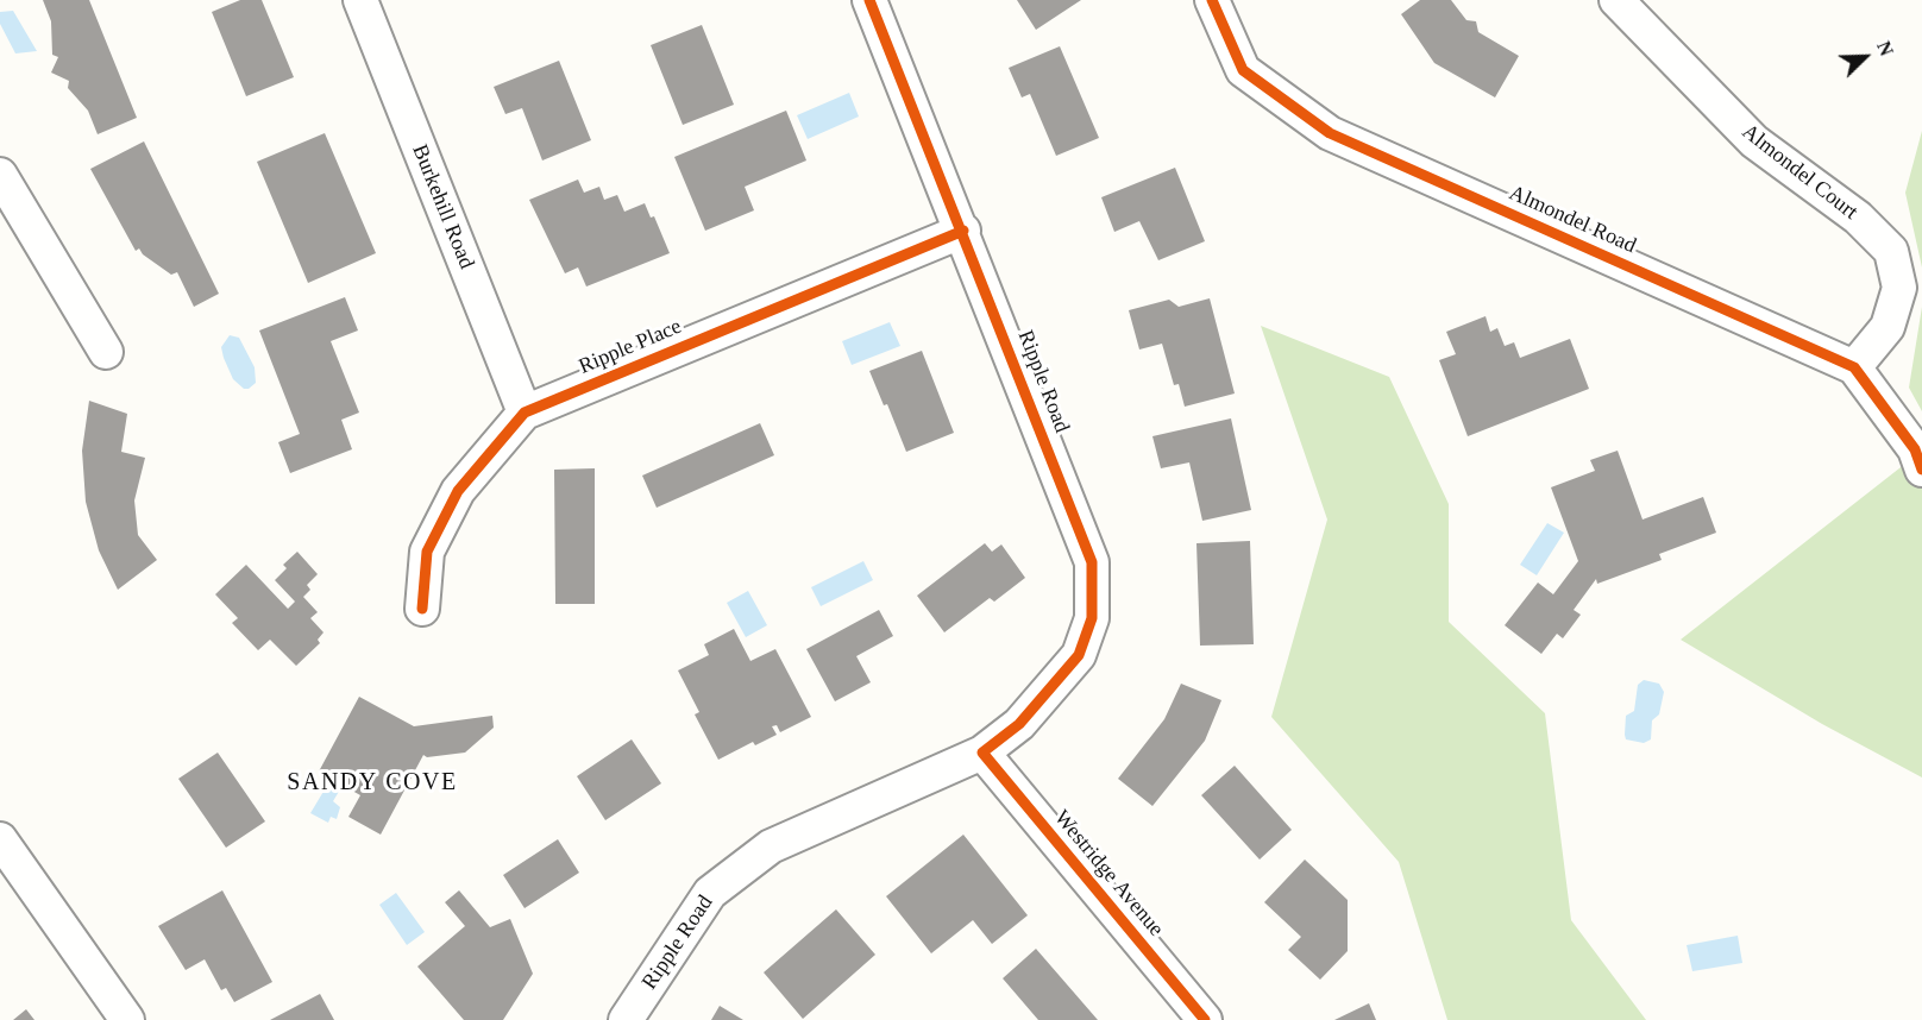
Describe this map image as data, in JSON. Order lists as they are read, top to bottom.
{
  "streets": {
    "street": [
      "Almondel Court",
      "Burkehill Road",
      "Almondel Road",
      "Ripple Place",
      "Ripple Road",
      "Westridge Avenue"
    ]
  },
  "crossings": [
    ["Almondel Court", "Almondel Road"],
    ["Burkehill Road", "Ripple Place"],
    ["Ripple Place", "Ripple Road"],
    ["Ripple Road", "Westridge Avenue"]
  ],
  "districts": ["SANDY COVE"],
  "north": "top right"
}
